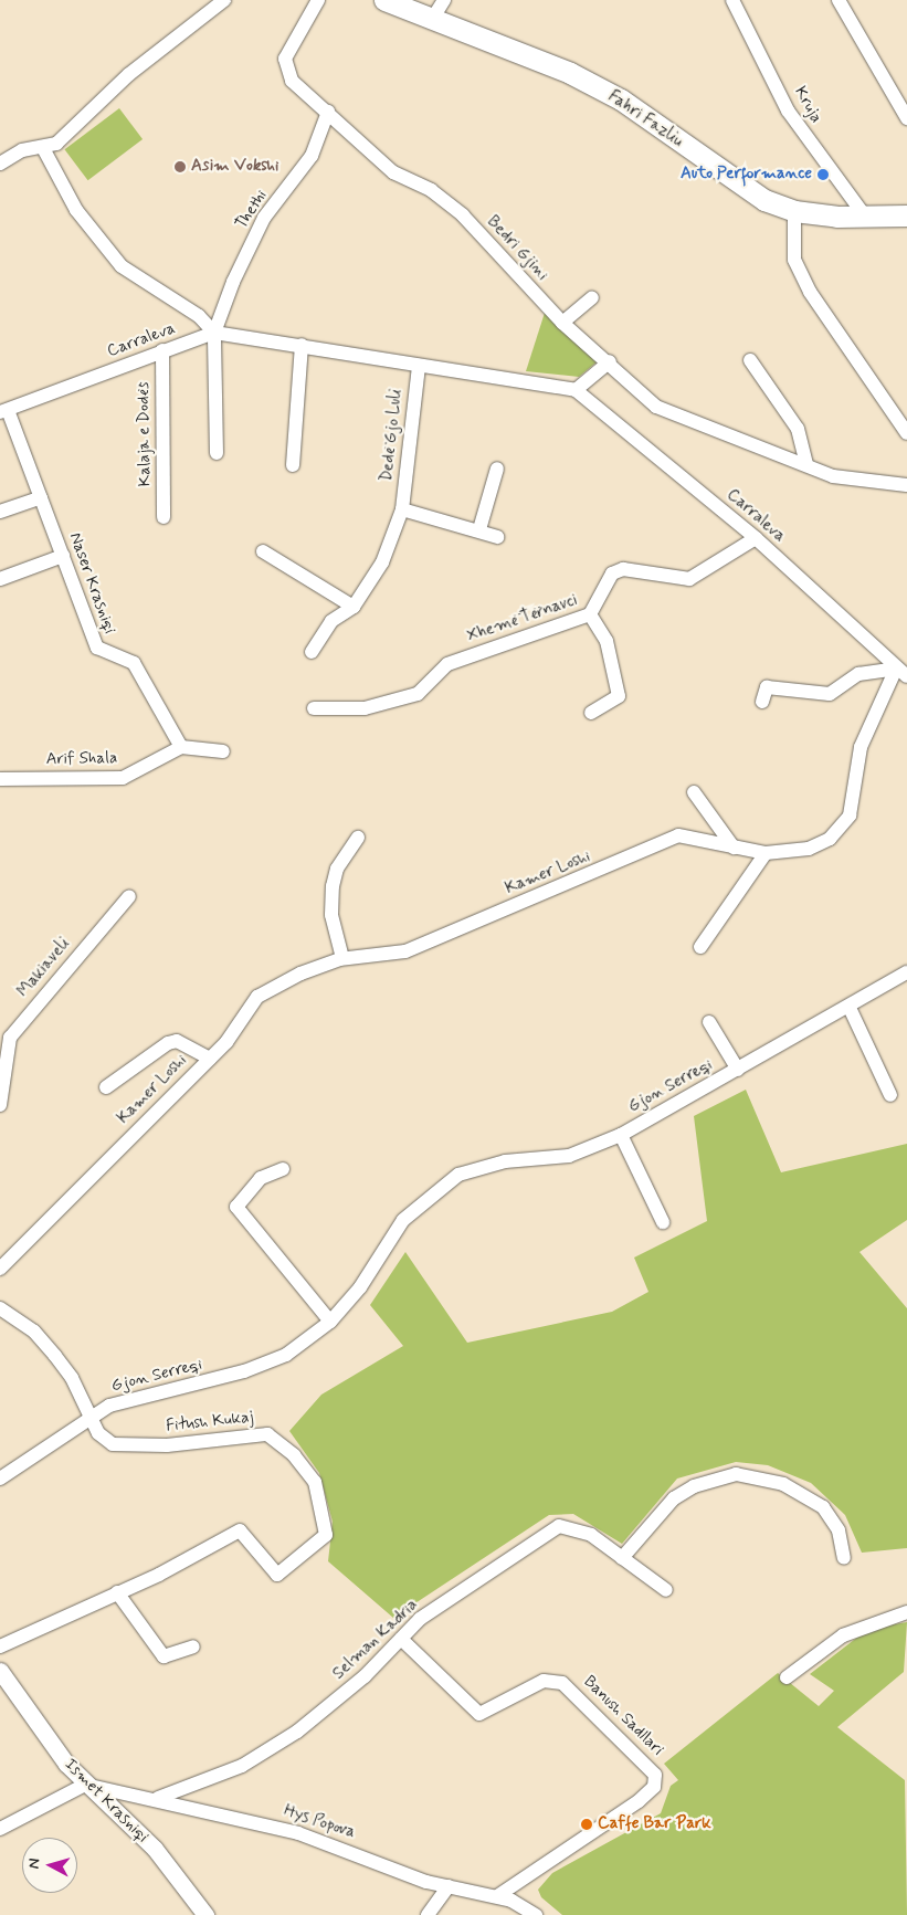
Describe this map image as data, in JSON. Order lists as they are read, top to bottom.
{
  "streets": {
    "main road": ["Fahri Fazliu"],
    "street": [
      "Kruja",
      "Thethi",
      "Bedri Gjini",
      "Carraleva",
      "Kalaja e Dodës",
      "Dedë Gjo Luli",
      "Naser Krasniqi",
      "Xhemë Tërnavci",
      "Arif Shala",
      "Kamer Loshi",
      "Makiaveli",
      "Gjon Serreqi",
      "Fitush Kukaj",
      "Selman Kadria",
      "Banush Sadllari",
      "Ismet Krasniqi",
      "Hys Popova"
    ]
  },
  "crossings": [
    ["Kruja", "Fahri Fazliu"],
    ["Thethi", "Bedri Gjini"],
    ["Thethi", "Carraleva"],
    ["Carraleva", "Kalaja e Dodës"],
    ["Carraleva", "Dedë Gjo Luli"],
    ["Carraleva", "Naser Krasniqi"],
    ["Carraleva", "Xhemë Tërnavci"],
    ["Carraleva", "Kamer Loshi"],
    ["Naser Krasniqi", "Arif Shala"],
    ["Gjon Serreqi", "Fitush Kukaj"],
    ["Selman Kadria", "Banush Sadllari"],
    ["Selman Kadria", "Hys Popova"],
    ["Banush Sadllari", "Hys Popova"],
    ["Ismet Krasniqi", "Hys Popova"]
  ],
  "places": ["Asim Vokshi", "Auto Performance", "Caffe Bar Park"],
  "north": "left"
}
